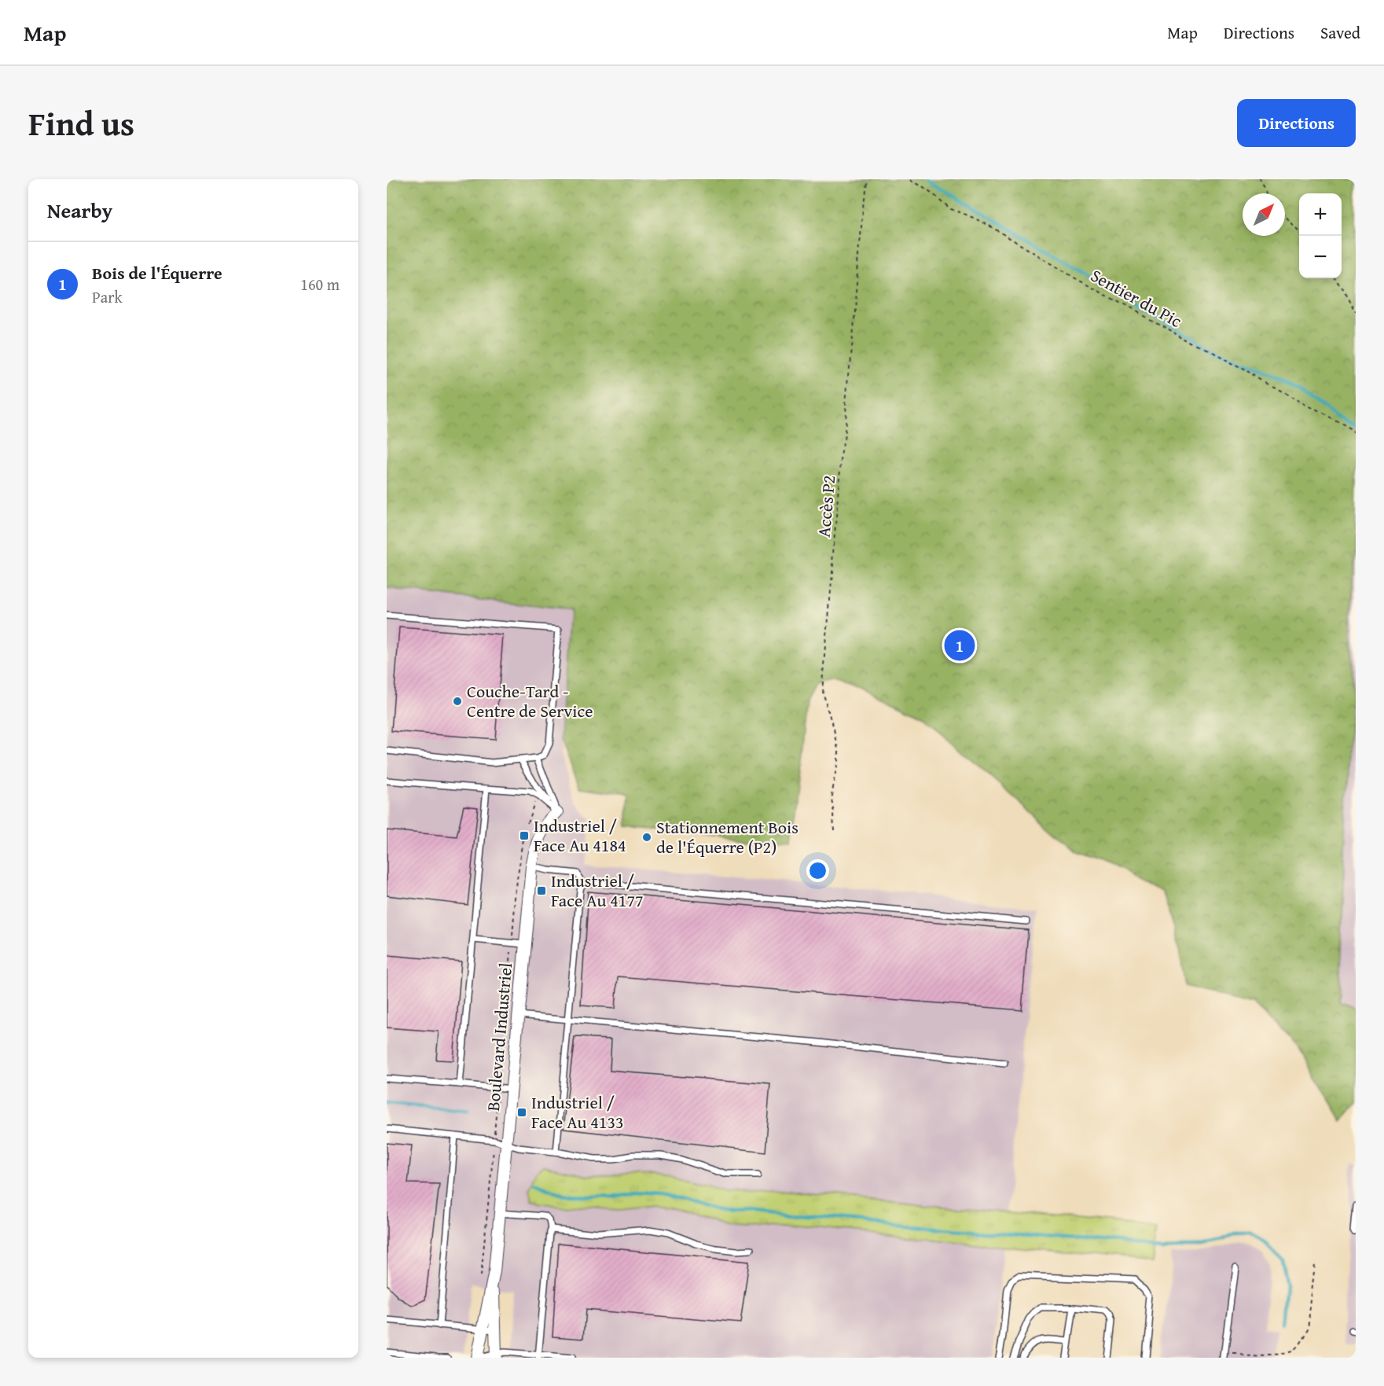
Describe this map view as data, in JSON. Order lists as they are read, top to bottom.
{
  "streets": {
    "street": ["Boulevard Industriel"],
    "path": ["Sentier du Pic", "Accès P2"]
  },
  "places": {
    "other": ["Couche-Tard - Centre de Service", "Stationnement Bois de l'Équerre (P2)"],
    "transit": ["Industriel / Face Au 4184", "Industriel / Face Au 4177", "Industriel / Face Au 4133"]
  },
  "north": "top right",
  "page": {
    "header": "Map",
    "nav": ["Map", "Directions", "Saved"],
    "title": "Find us",
    "buttons": "Directions",
    "heading": "Nearby",
    "map_buttons": ["+", "−"],
    "list": [
      {
        "mark": "1",
        "name": "Bois de l'Équerre",
        "note": "Park",
        "value": "160 m"
      }
    ],
    "pins": "1"
  }
}
